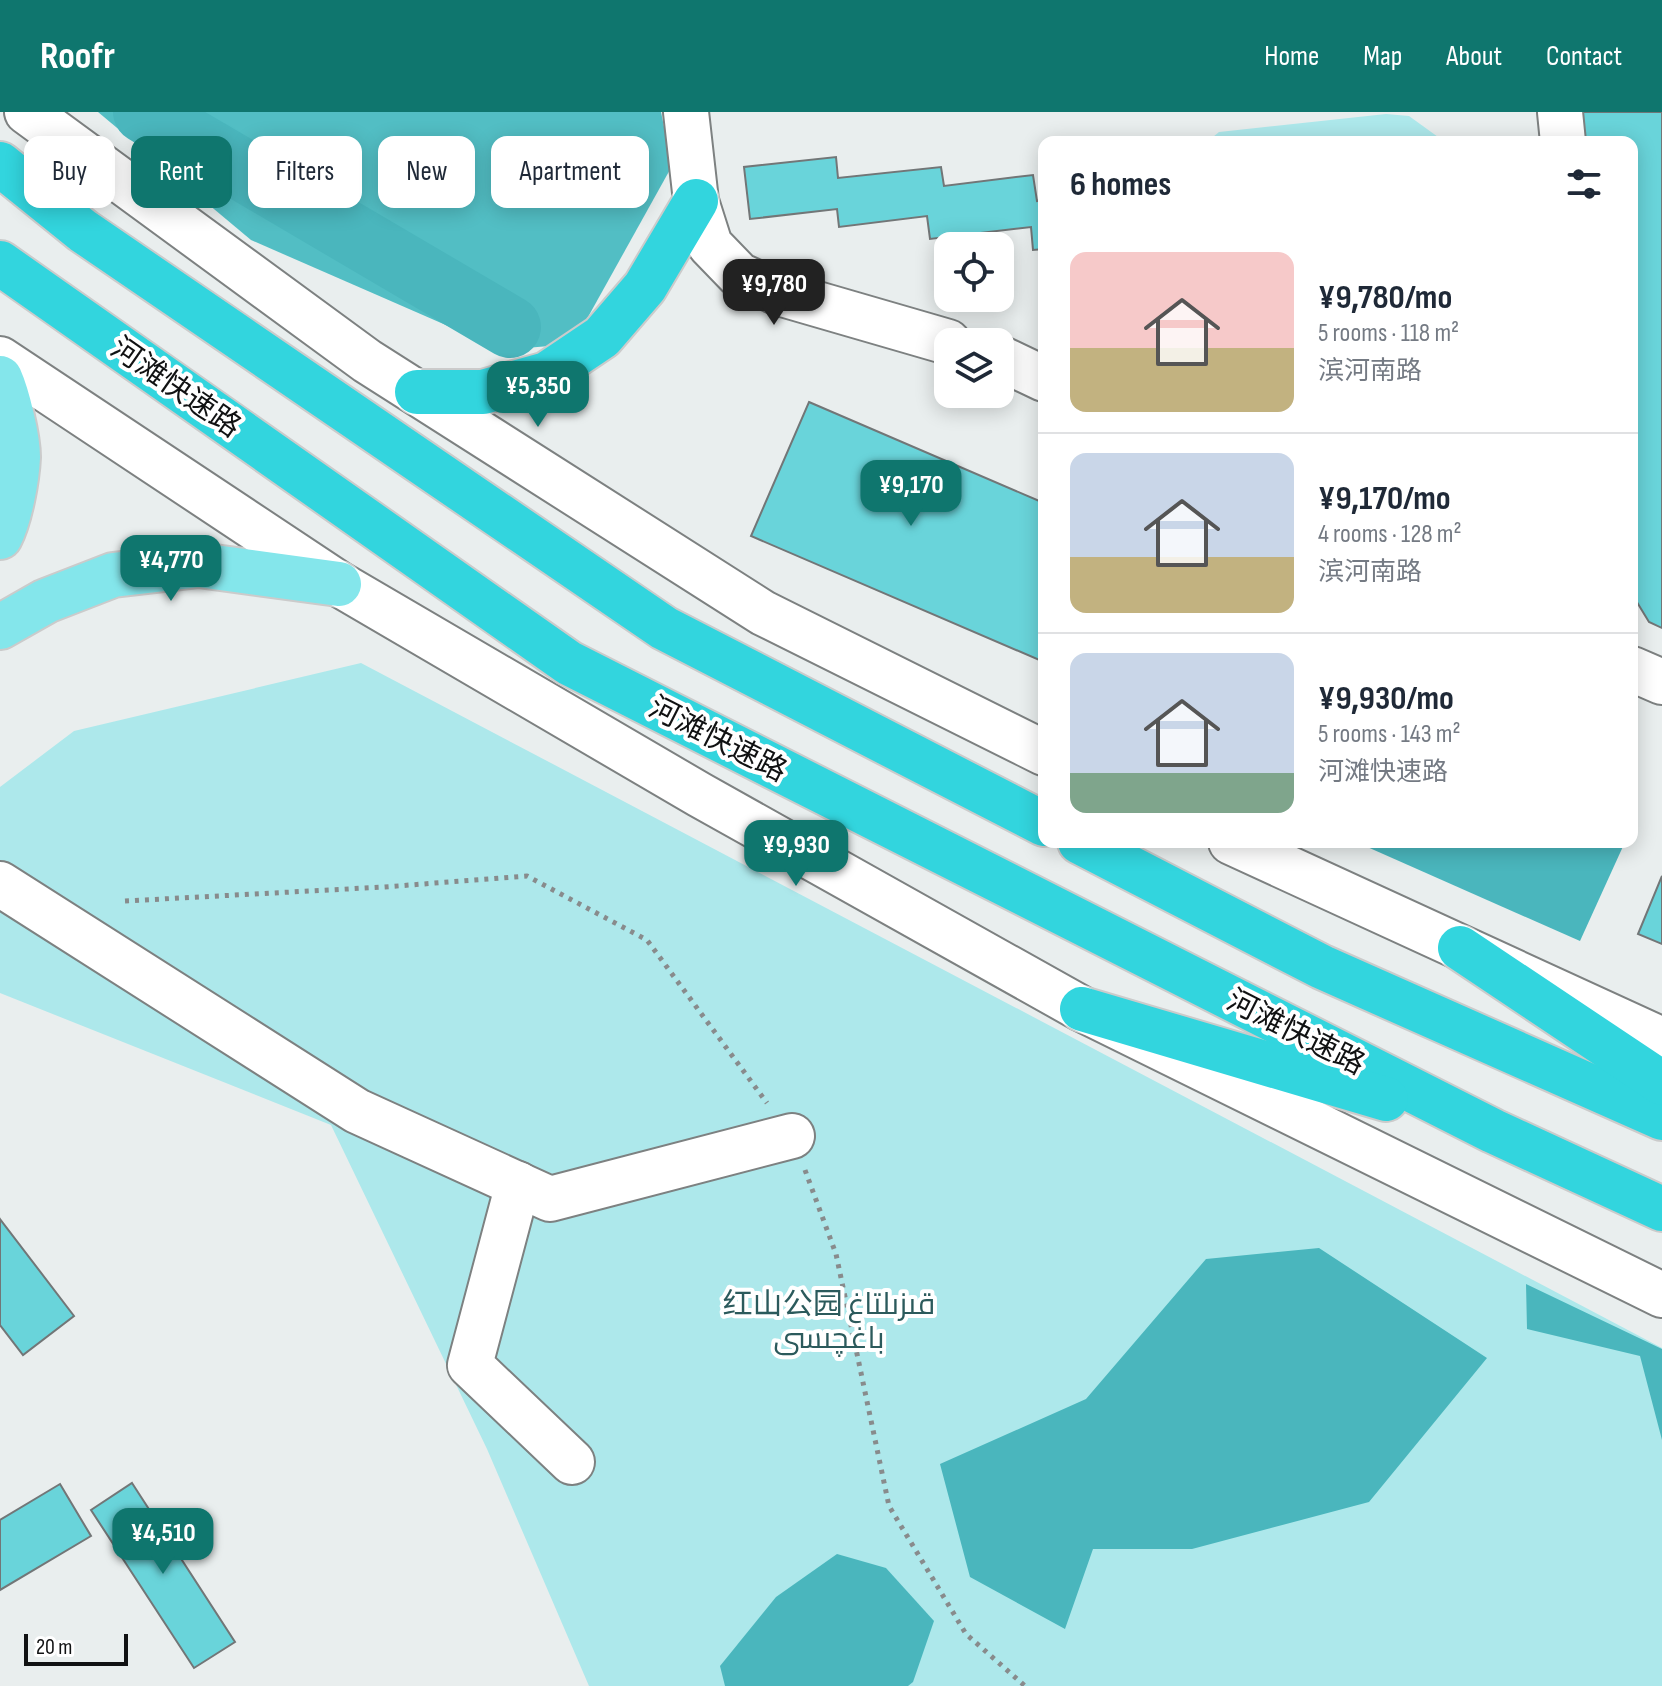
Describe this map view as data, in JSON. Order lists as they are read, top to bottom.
{
  "streets": {
    "highway": ["河滩快速路"]
  },
  "parks": ["红山公园 قىزىلتاغ باغچىسى"],
  "scale_bar": "20 m",
  "page": {
    "header": "Roofr",
    "nav": [
      "Home",
      "Map",
      "About",
      "Contact"
    ],
    "chip": [
      "Buy",
      "Rent",
      "Filters",
      "New",
      "Apartment"
    ],
    "heading": "6 homes",
    "list": [
      {
        "name": "¥9,780/mo",
        "note": "5 rooms · 118 m² · 滨河南路"
      },
      {
        "name": "¥9,170/mo",
        "note": "4 rooms · 128 m² · 滨河南路"
      },
      {
        "name": "¥9,930/mo",
        "note": "5 rooms · 143 m² · 河滩快速路"
      }
    ],
    "price": [
      "¥9,780",
      "¥5,350",
      "¥9,170",
      "¥4,770",
      "¥9,930",
      "¥4,510"
    ],
    "scale": "20 m"
  }
}
